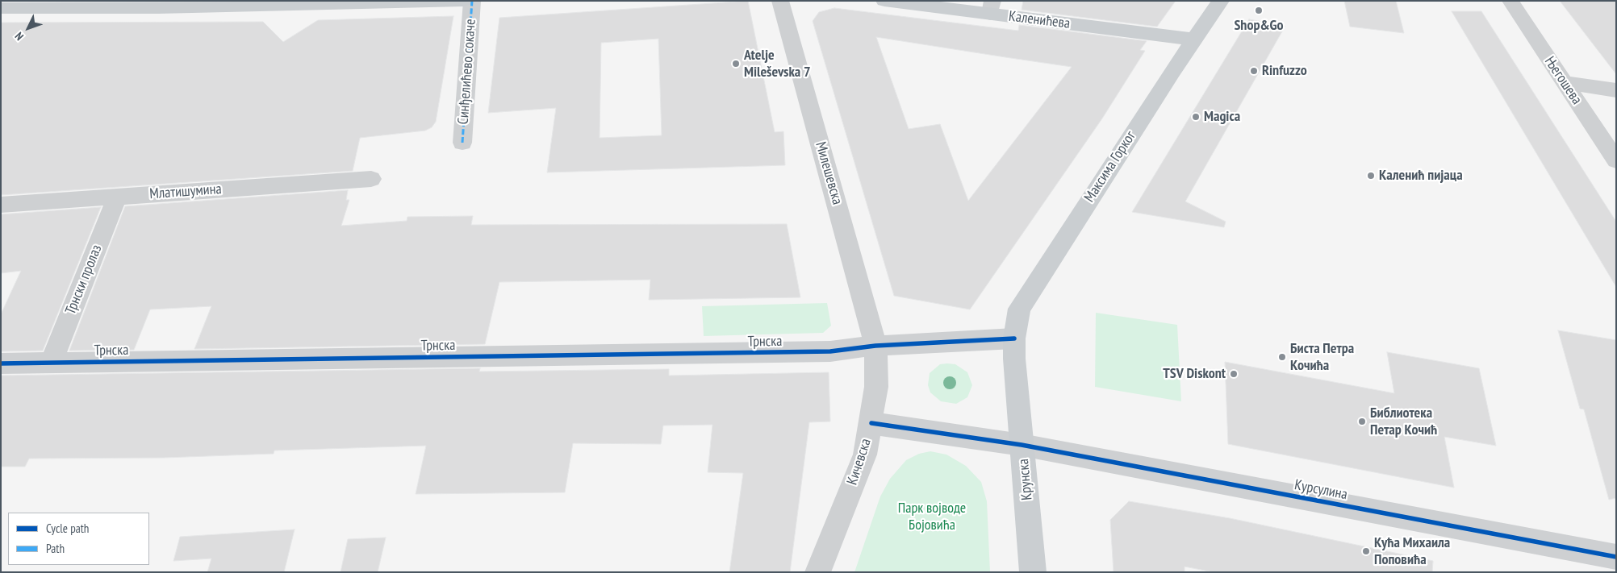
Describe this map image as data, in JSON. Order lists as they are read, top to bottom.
{
  "streets": {
    "main road": ["Каленићева", "Максима Горког", "Крунска"],
    "street": [
      "Синђелићево сокаче",
      "Његошева",
      "Милешевска",
      "Млатишумина",
      "Трнски пролаз",
      "Трнска",
      "Кичевска",
      "Курсулина"
    ]
  },
  "crossings": [
    ["Каленићева", "Максима Горког"],
    ["Максима Горког", "Трнска"],
    ["Максима Горког", "Крунска"],
    ["Милешевска", "Трнска"],
    ["Милешевска", "Кичевска"],
    ["Млатишумина", "Трнски пролаз"],
    ["Трнски пролаз", "Трнска"],
    ["Трнска", "Кичевска"],
    ["Трнска", "Крунска"],
    ["Кичевска", "Курсулина"],
    ["Крунска", "Курсулина"]
  ],
  "parks": ["Парк војводе Бојовића"],
  "places": [
    "Shop&Go",
    "Atelje Mileševska 7",
    "Rinfuzzo",
    "Magica",
    "Каленић пијаца",
    "Биста Петра Кочића",
    "TSV Diskont",
    "Библиотека Петар Кочић",
    "Кућа Михаила Поповића"
  ],
  "legend": ["Cycle path", "Path"],
  "north": "bottom left"
}
